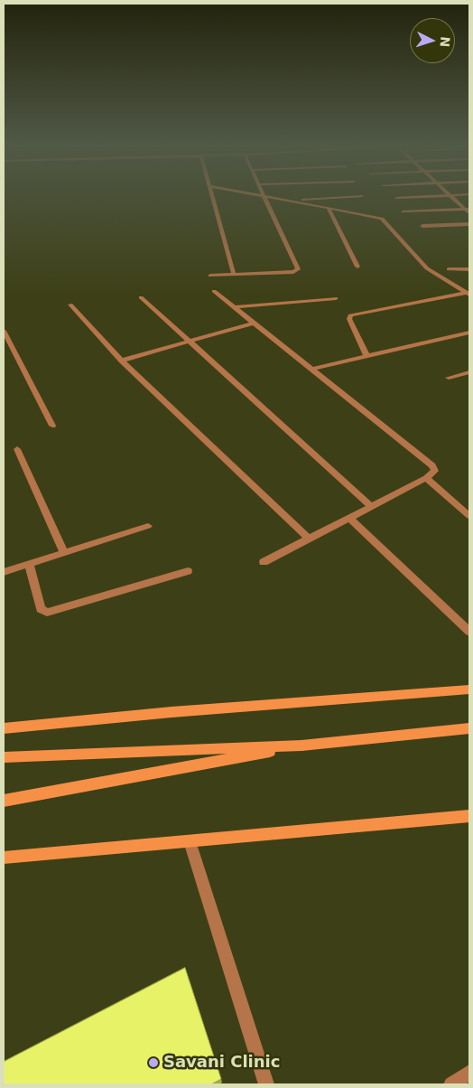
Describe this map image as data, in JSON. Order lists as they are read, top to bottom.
{
  "places": ["Savani Clinic"],
  "north": "right"
}
